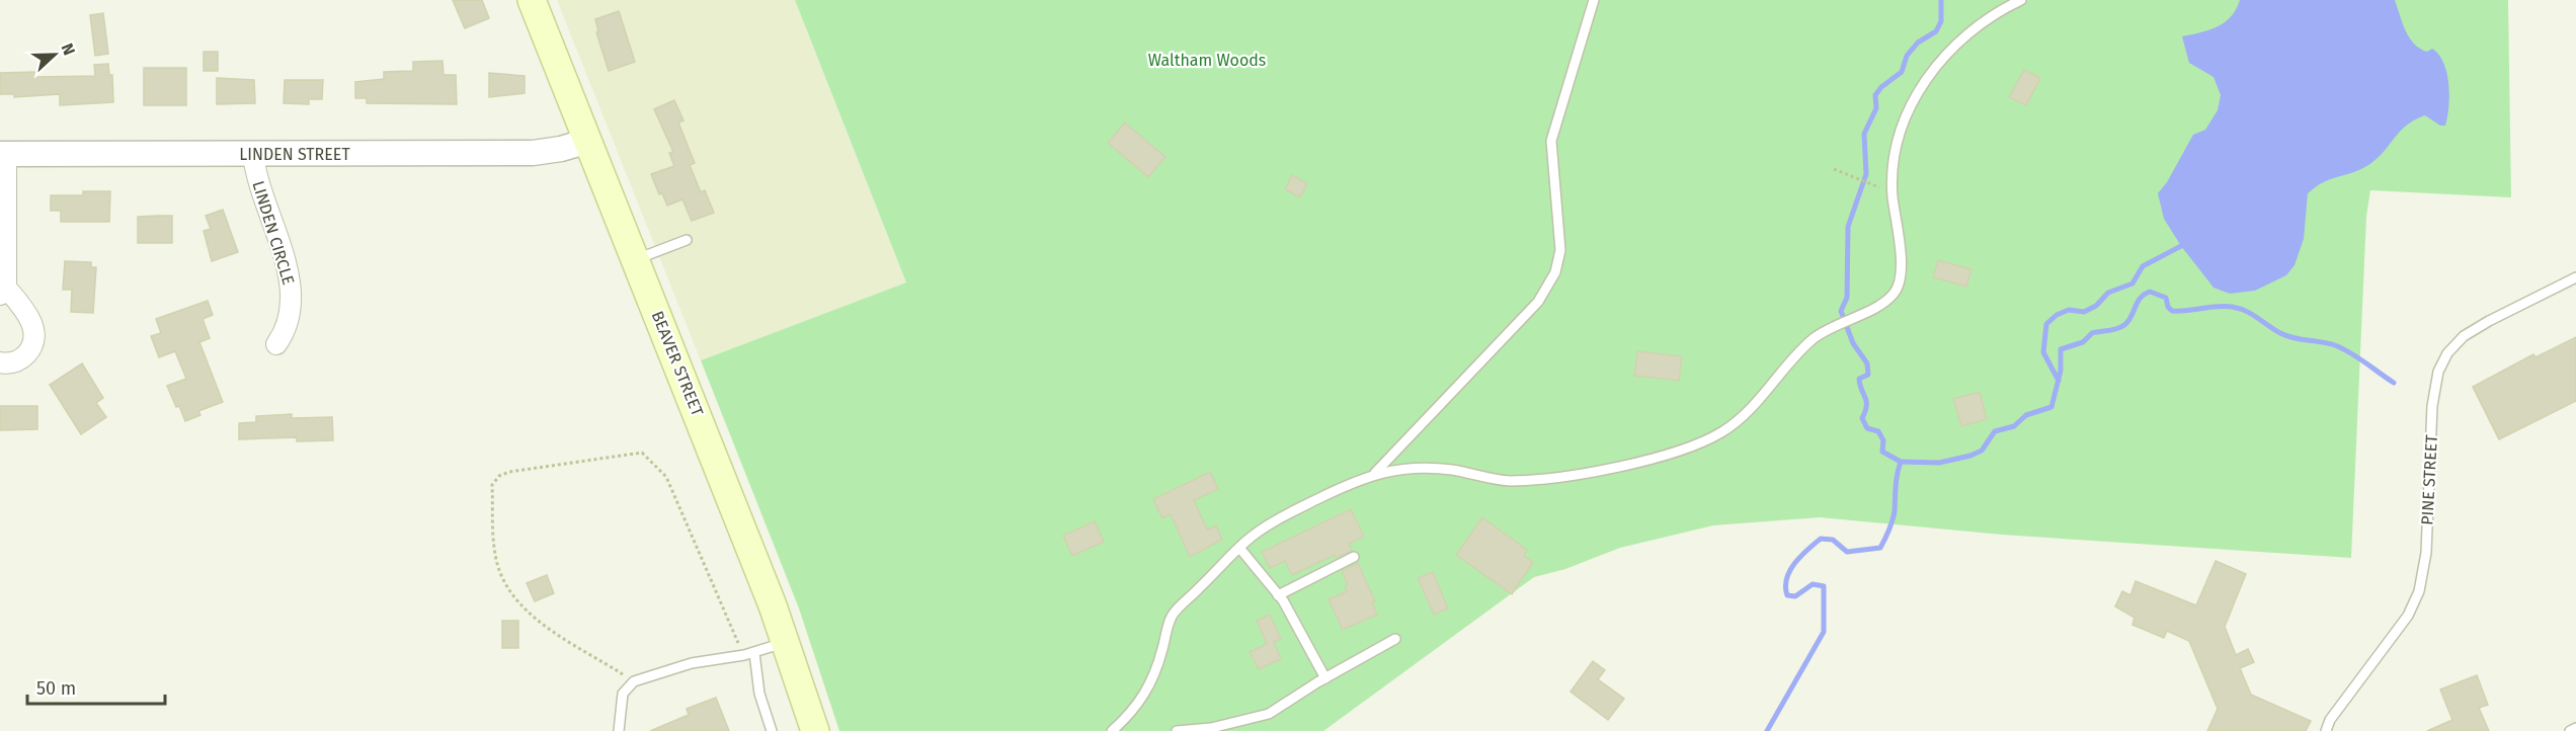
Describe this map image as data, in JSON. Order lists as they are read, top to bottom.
{
  "streets": {
    "main road": ["BEAVER STREET"],
    "street": ["LINDEN STREET", "LINDEN CIRCLE"],
    "lane": ["PINE STREET"]
  },
  "crossings": [
    ["LINDEN STREET", "LINDEN CIRCLE"],
    ["LINDEN STREET", "BEAVER STREET"]
  ],
  "parks": ["Waltham Woods"],
  "scale_bar": "50 m",
  "north": "right"
}
